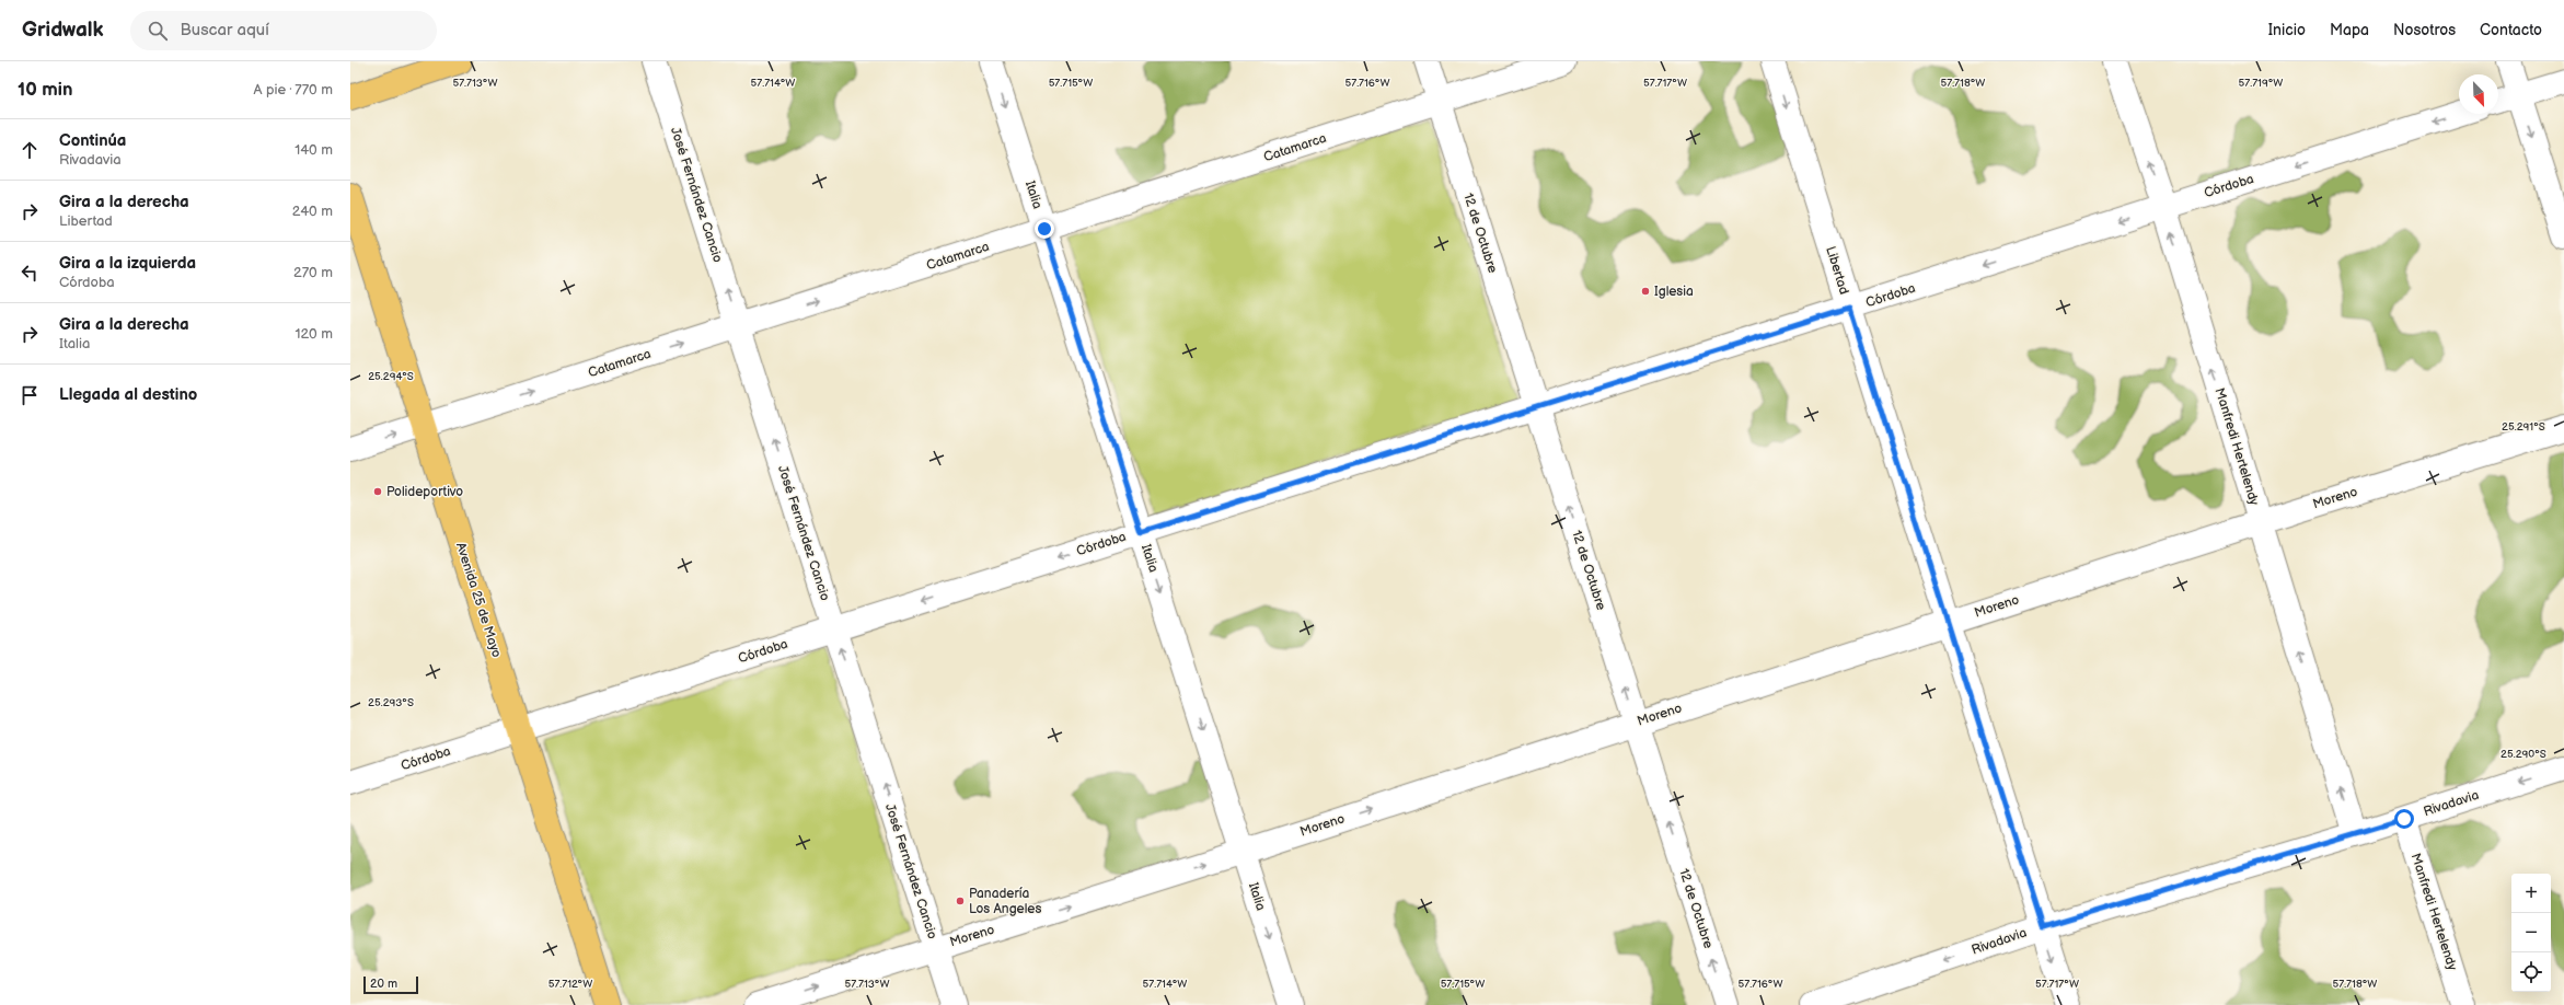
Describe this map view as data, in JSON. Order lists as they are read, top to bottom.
{
  "streets": {
    "main road": ["Avenida 25 de Mayo"],
    "street": [
      "Catamarca",
      "Córdoba",
      "José Fernández Cancio",
      "Italia",
      "12 de Octubre",
      "Libertad",
      "Manfredi Hertelendy",
      "Moreno",
      "Rivadavia"
    ]
  },
  "crossings": [
    ["Catamarca", "José Fernández Cancio"],
    ["Catamarca", "Italia"],
    ["Catamarca", "12 de Octubre"],
    ["Catamarca", "Avenida 25 de Mayo"],
    ["Córdoba", "José Fernández Cancio"],
    ["Córdoba", "Italia"],
    ["Córdoba", "12 de Octubre"],
    ["Córdoba", "Libertad"],
    ["Córdoba", "Manfredi Hertelendy"],
    ["Córdoba", "Avenida 25 de Mayo"],
    ["José Fernández Cancio", "Moreno"],
    ["Italia", "Moreno"],
    ["12 de Octubre", "Moreno"],
    ["Libertad", "Moreno"],
    ["Libertad", "Rivadavia"],
    ["Manfredi Hertelendy", "Moreno"],
    ["Manfredi Hertelendy", "Rivadavia"]
  ],
  "one_way": [
    "Catamarca",
    "Córdoba",
    "José Fernández Cancio",
    "Italia",
    "12 de Octubre",
    "Manfredi Hertelendy",
    "Moreno",
    "Rivadavia"
  ],
  "places": ["Iglesia", "Polideportivo", "Panadería Los Angeles"],
  "scale_bar": "20 m",
  "north": "bottom right",
  "page": {
    "header": "Gridwalk",
    "search": "Buscar aquí",
    "nav": [
      "Inicio",
      "Mapa",
      "Nosotros",
      "Contacto"
    ],
    "heading": ["10 min", "A pie · 770 m"],
    "list": [
      ["Continúa", "Rivadavia", "140 m"],
      ["Gira a la derecha", "Libertad", "240 m"],
      ["Gira a la izquierda", "Córdoba", "270 m"],
      ["Gira a la derecha", "Italia", "120 m"],
      "Llegada al destino"
    ],
    "map_buttons": ["+", "−"],
    "scale": "20 m"
  },
  "coordinates": [
    "57.713°W",
    "57.714°W",
    "57.715°W",
    "57.716°W",
    "57.717°W",
    "57.718°W",
    "57.719°W",
    "25.294°S",
    "25.291°S",
    "25.293°S",
    "25.290°S",
    "57.712°W"
  ]
}
